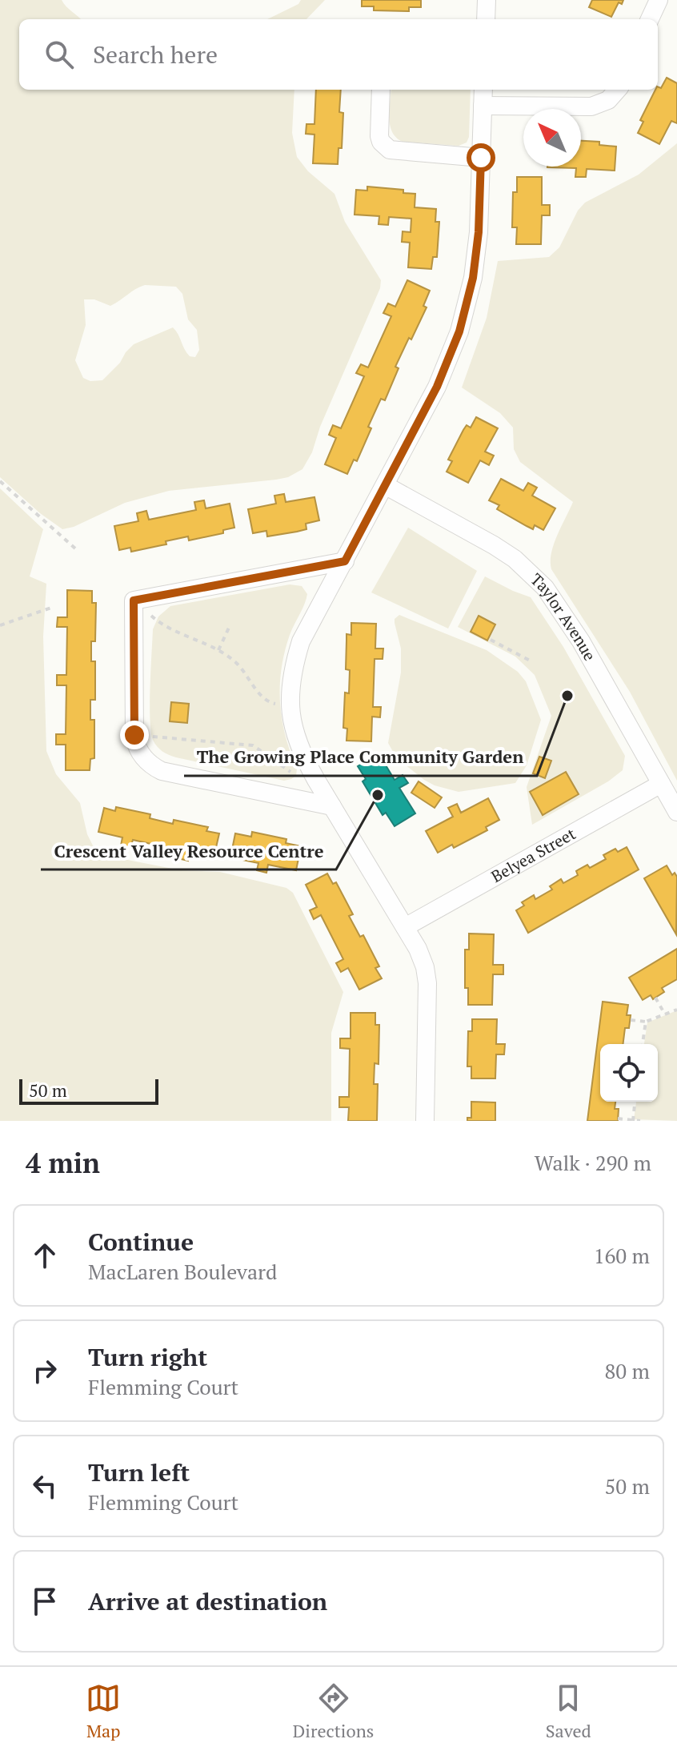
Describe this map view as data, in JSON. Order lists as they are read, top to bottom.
{
  "streets": {
    "street": ["Taylor Avenue", "Belyea Street"]
  },
  "crossings": [
    ["Taylor Avenue", "Belyea Street"]
  ],
  "places": ["The Growing Place Community Garden", "Crescent Valley Resource Centre"],
  "scale_bar": "50 m",
  "north": "top left",
  "page": {
    "search": "Search here",
    "scale": "50 m",
    "heading": ["4 min", "Walk · 290 m"],
    "list": [
      ["Continue", "MacLaren Boulevard", "160 m"],
      ["Turn right", "Flemming Court", "80 m"],
      ["Turn left", "Flemming Court", "50 m"],
      "Arrive at destination"
    ],
    "nav": ["Map", "Directions", "Saved"]
  }
}
